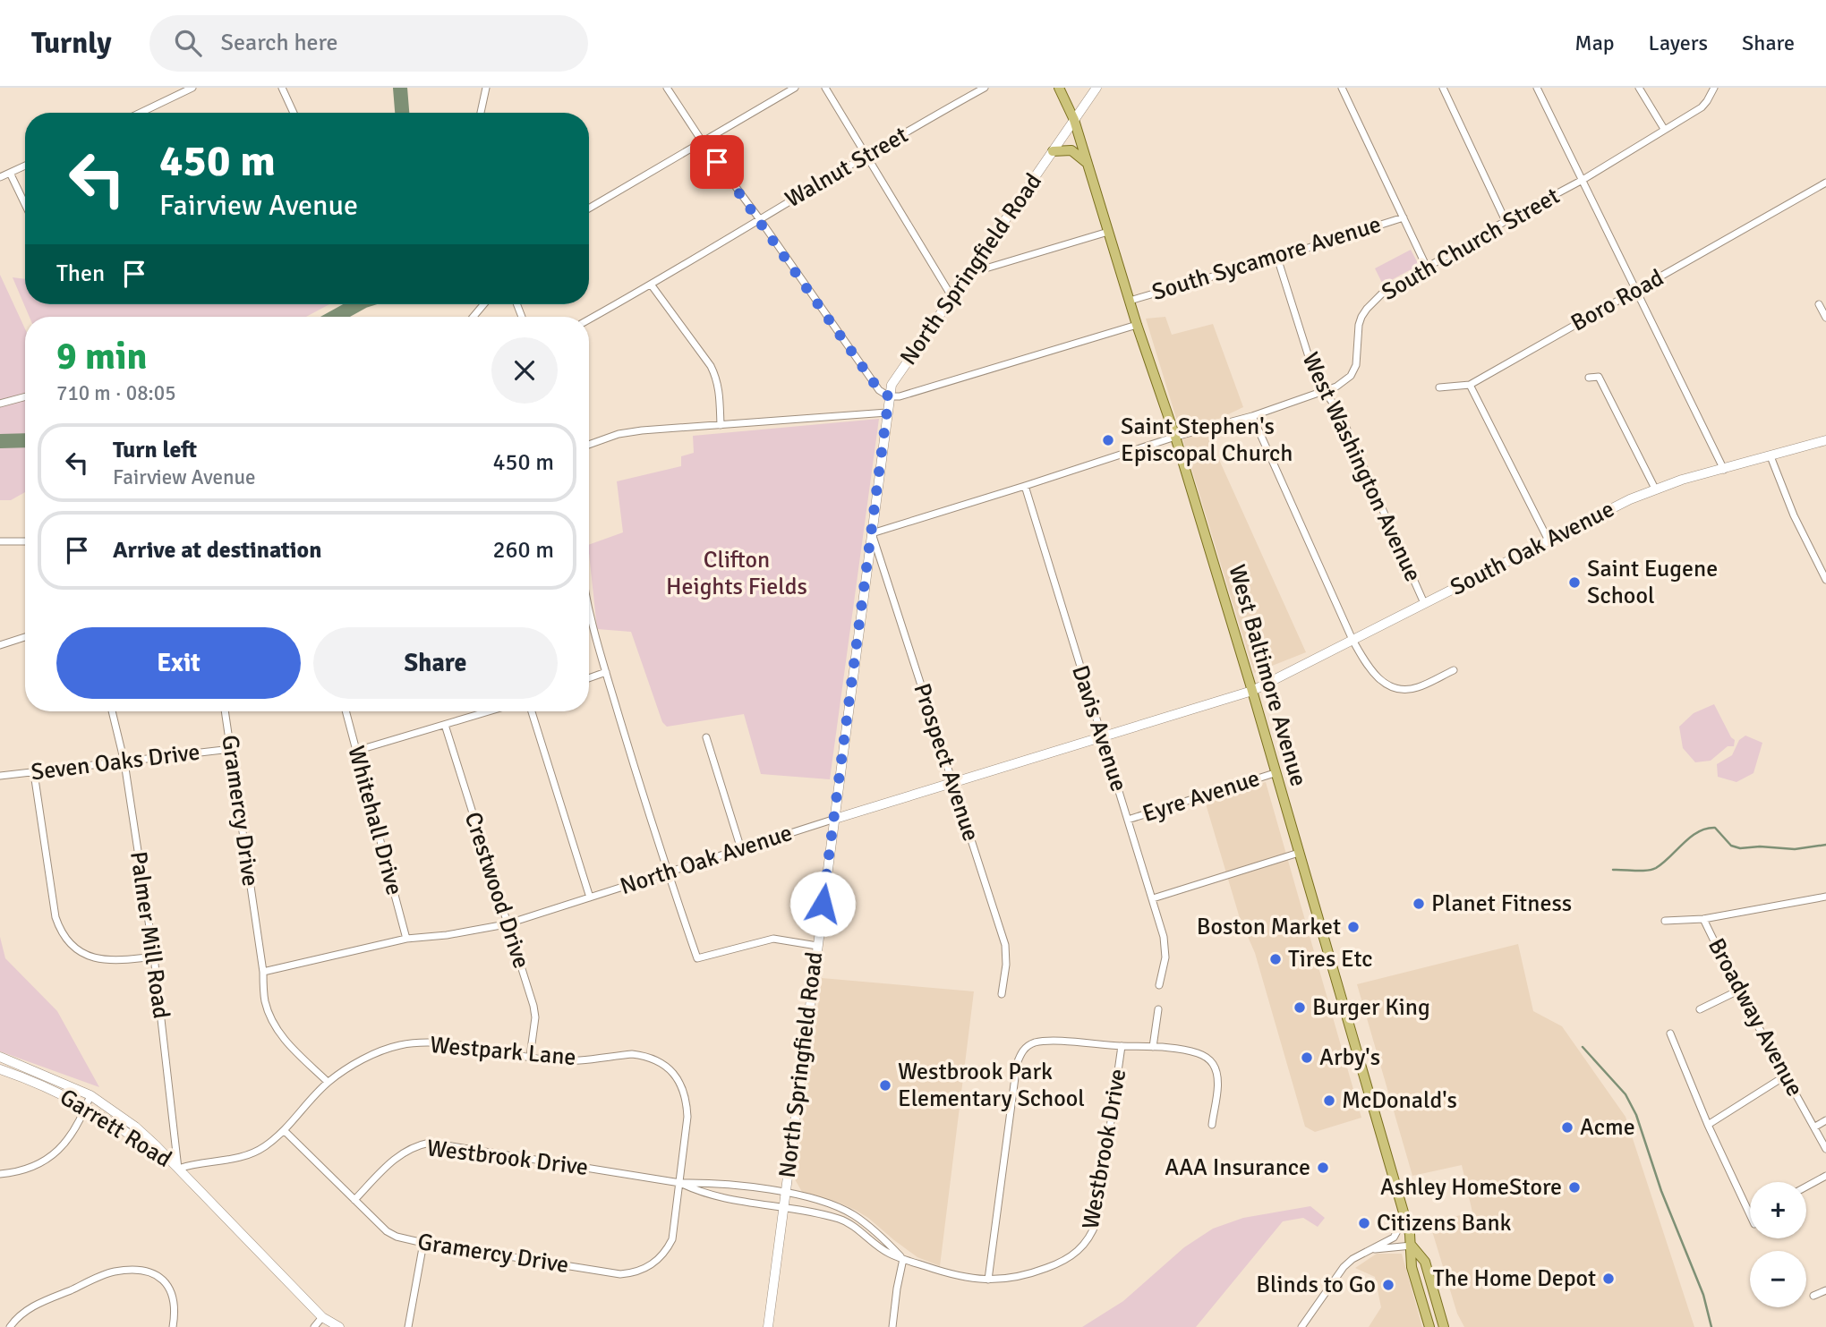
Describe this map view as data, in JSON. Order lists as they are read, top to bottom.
{
  "streets": {
    "main road": [
      "North Springfield Road",
      "South Oak Avenue",
      "West Baltimore Avenue",
      "North Oak Avenue",
      "Garrett Road"
    ],
    "street": [
      "Walnut Street",
      "South Church Street",
      "South Sycamore Avenue",
      "Boro Road",
      "West Washington Avenue",
      "Davis Avenue",
      "Seven Oaks Drive",
      "Prospect Avenue",
      "Eyre Avenue",
      "Gramercy Drive",
      "Whitehall Drive",
      "Crestwood Drive",
      "Palmer Mill Road",
      "Broadway Avenue",
      "Westpark Lane",
      "Westbrook Drive"
    ]
  },
  "crossings": [
    ["South Church Street", "North Springfield Road"],
    ["South Church Street", "West Washington Avenue"],
    ["South Church Street", "West Baltimore Avenue"],
    ["South Church Street", "Davis Avenue"],
    ["South Church Street", "Prospect Avenue"],
    ["South Sycamore Avenue", "West Washington Avenue"],
    ["South Sycamore Avenue", "West Baltimore Avenue"],
    ["North Springfield Road", "West Baltimore Avenue"],
    ["North Springfield Road", "Prospect Avenue"],
    ["North Springfield Road", "North Oak Avenue"],
    ["North Springfield Road", "Westbrook Drive"],
    ["West Washington Avenue", "South Oak Avenue"],
    ["South Oak Avenue", "West Baltimore Avenue"],
    ["South Oak Avenue", "North Oak Avenue"],
    ["West Baltimore Avenue", "Eyre Avenue"],
    ["West Baltimore Avenue", "North Oak Avenue"],
    ["Davis Avenue", "Eyre Avenue"],
    ["Davis Avenue", "North Oak Avenue"],
    ["Seven Oaks Drive", "Gramercy Drive"],
    ["Seven Oaks Drive", "Palmer Mill Road"],
    ["Prospect Avenue", "North Oak Avenue"],
    ["Gramercy Drive", "North Oak Avenue"],
    ["Gramercy Drive", "Westpark Lane"],
    ["Gramercy Drive", "Westbrook Drive"],
    ["Whitehall Drive", "North Oak Avenue"],
    ["North Oak Avenue", "Crestwood Drive"],
    ["Crestwood Drive", "Westpark Lane"],
    ["Palmer Mill Road", "Westpark Lane"],
    ["Palmer Mill Road", "Garrett Road"],
    ["Westpark Lane", "Garrett Road"],
    ["Westpark Lane", "Westbrook Drive"]
  ],
  "parks": ["Clifton Heights Fields"],
  "places": [
    "Saint Stephen's Episcopal Church",
    "Saint Eugene School",
    "Planet Fitness",
    "Boston Market",
    "Tires Etc",
    "Burger King",
    "Arby's",
    "Westbrook Park Elementary School",
    "McDonald's",
    "Acme",
    "AAA Insurance",
    "Ashley HomeStore",
    "Citizens Bank",
    "The Home Depot",
    "Blinds to Go"
  ],
  "page": {
    "header": "Turnly",
    "search": "Search here",
    "nav": ["Map", "Layers", "Share"],
    "turn": ["450 m", "Fairview Avenue"],
    "then": "Then",
    "heading": ["9 min", "710 m · 08:05"],
    "list": [
      {
        "name": "Turn left",
        "note": "Fairview Avenue",
        "value": "450 m"
      },
      {
        "name": "Arrive at destination",
        "value": "260 m"
      }
    ],
    "buttons": ["Exit", "Share"],
    "map_buttons": ["+", "−"]
  }
}
